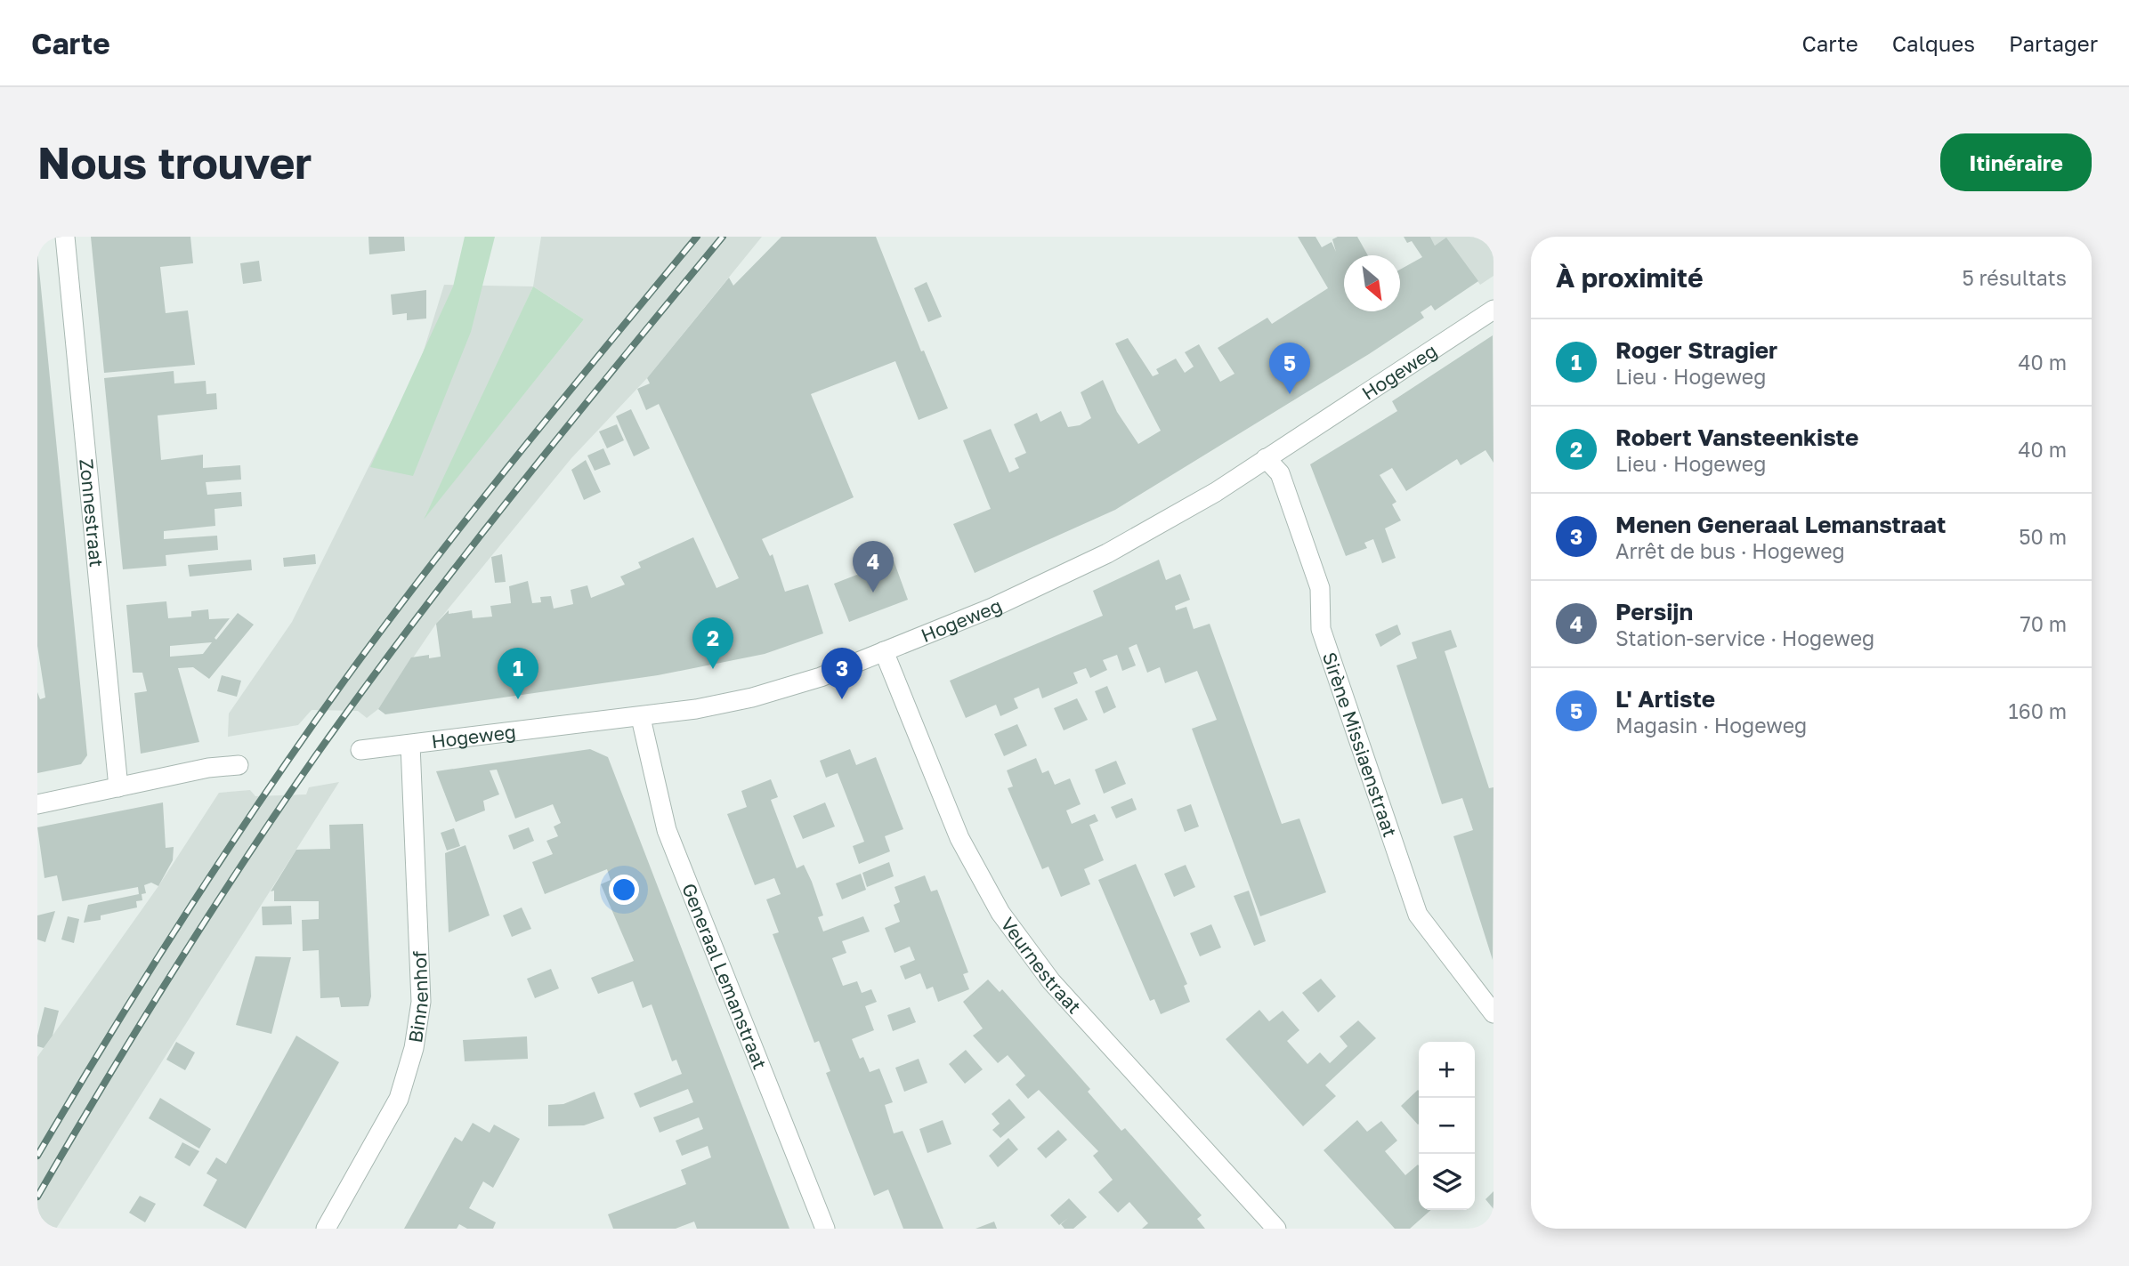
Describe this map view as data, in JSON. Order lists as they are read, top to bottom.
{
  "streets": {
    "street": [
      "Hogeweg",
      "Zonnestraat",
      "Sirène Missiaenstraat",
      "Veurnestraat",
      "Generaal Lemanstraat",
      "Binnenhof"
    ]
  },
  "crossings": [
    ["Hogeweg", "Sirène Missiaenstraat"],
    ["Hogeweg", "Veurnestraat"],
    ["Hogeweg", "Generaal Lemanstraat"],
    ["Hogeweg", "Binnenhof"]
  ],
  "north": "bottom right",
  "page": {
    "header": "Carte",
    "nav": ["Carte", "Calques", "Partager"],
    "buttons": "Itinéraire",
    "title": "Nous trouver",
    "heading": ["À proximité", "5 résultats"],
    "list": [
      {
        "mark": "1",
        "name": "Roger Stragier",
        "note": "Lieu · Hogeweg",
        "value": "40 m"
      },
      {
        "mark": "2",
        "name": "Robert Vansteenkiste",
        "note": "Lieu · Hogeweg",
        "value": "40 m"
      },
      {
        "mark": "3",
        "name": "Menen Generaal Lemanstraat",
        "note": "Arrêt de bus · Hogeweg",
        "value": "50 m"
      },
      {
        "mark": "4",
        "name": "Persijn",
        "note": "Station-service · Hogeweg",
        "value": "70 m"
      },
      {
        "mark": "5",
        "name": "L' Artiste",
        "note": "Magasin · Hogeweg",
        "value": "160 m"
      }
    ],
    "pins": [
      "5",
      "4",
      "2",
      "1",
      "3"
    ],
    "map_buttons": ["+", "−"]
  }
}
